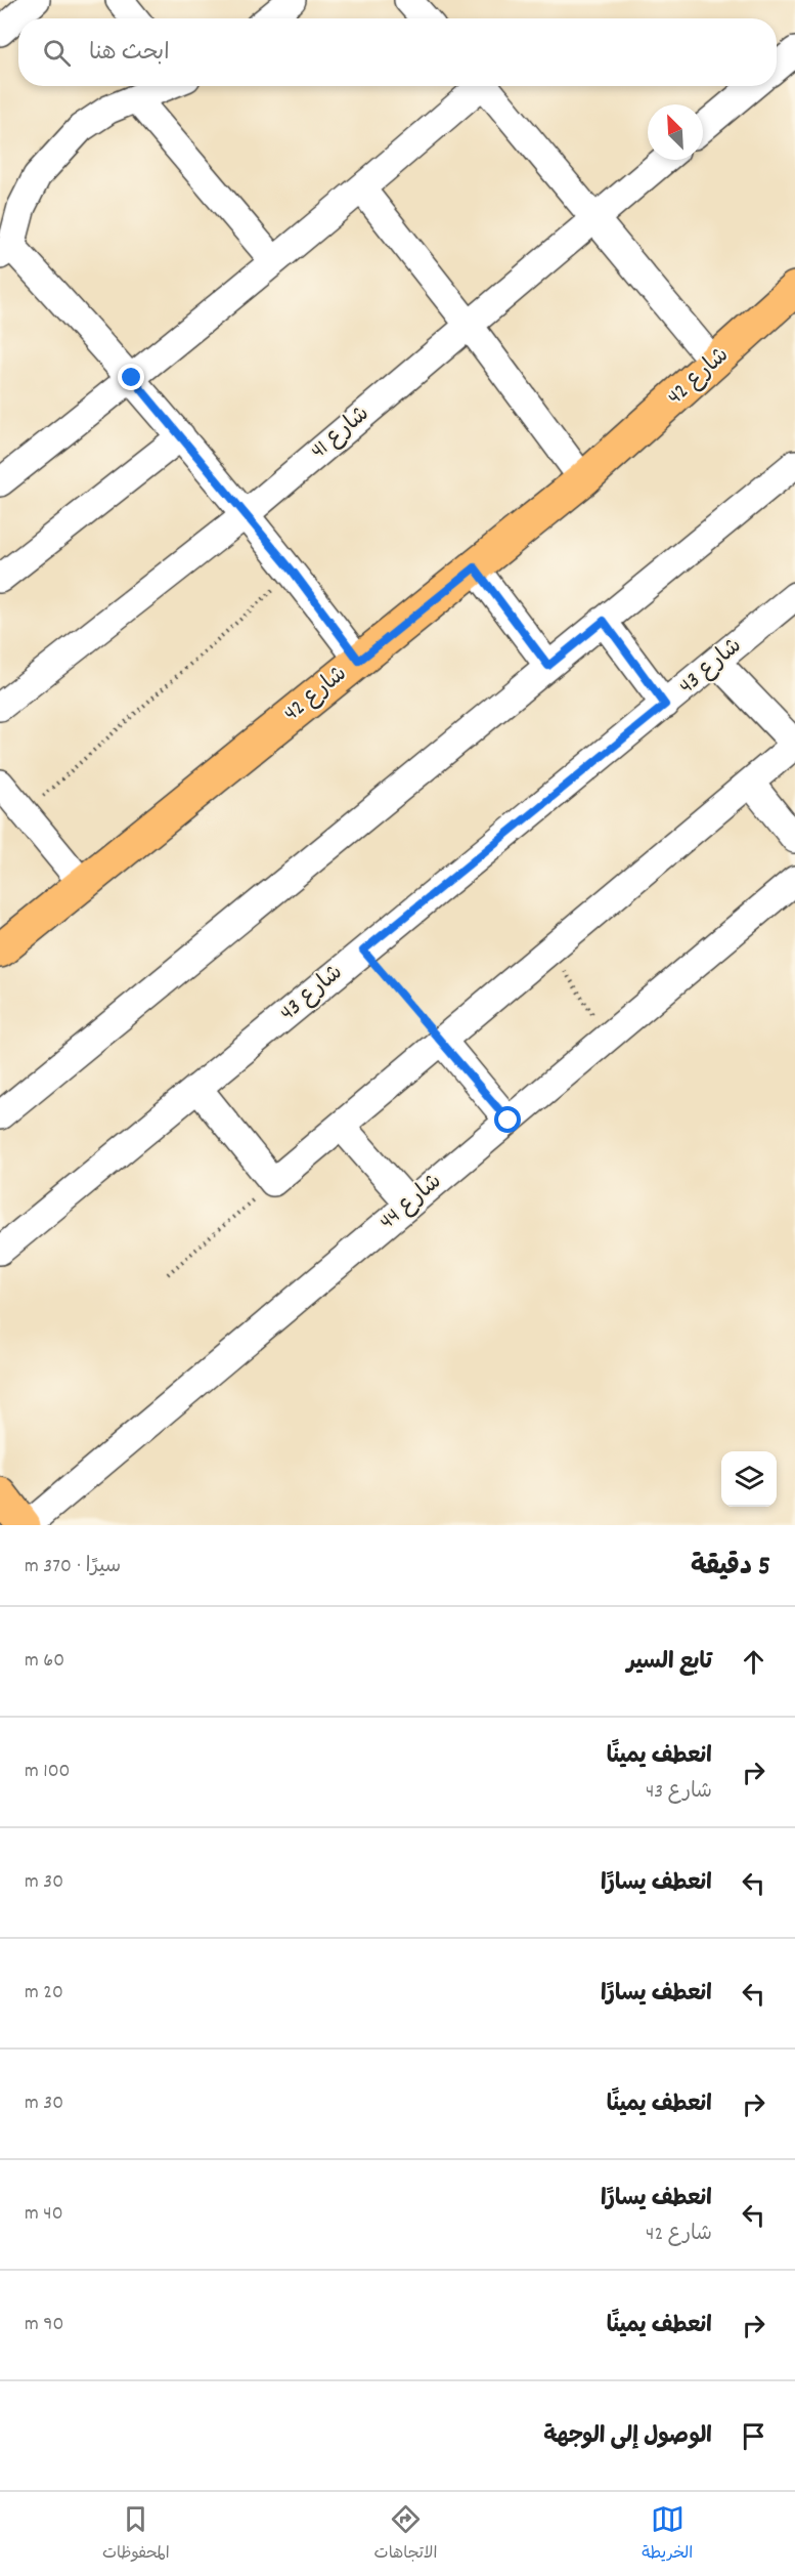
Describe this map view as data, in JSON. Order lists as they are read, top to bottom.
{
  "streets": {
    "main road": ["شارع 42"],
    "street": ["شارع 41", "شارع 43", "شارع 44"]
  },
  "north": "top left",
  "page": {
    "search": "ابحث هنا",
    "heading": ["5 دقيقة", "سيرًا · 370 m"],
    "list": [
      ["تابع السير", "60 m"],
      ["انعطف يمينًا", "شارع 43", "100 m"],
      ["انعطف يسارًا", "30 m"],
      ["انعطف يسارًا", "20 m"],
      ["انعطف يمينًا", "30 m"],
      ["انعطف يسارًا", "شارع 42", "40 m"],
      ["انعطف يمينًا", "90 m"],
      "الوصول إلى الوجهة"
    ],
    "nav": ["الخريطة", "الاتجاهات", "المحفوظات"]
  }
}
